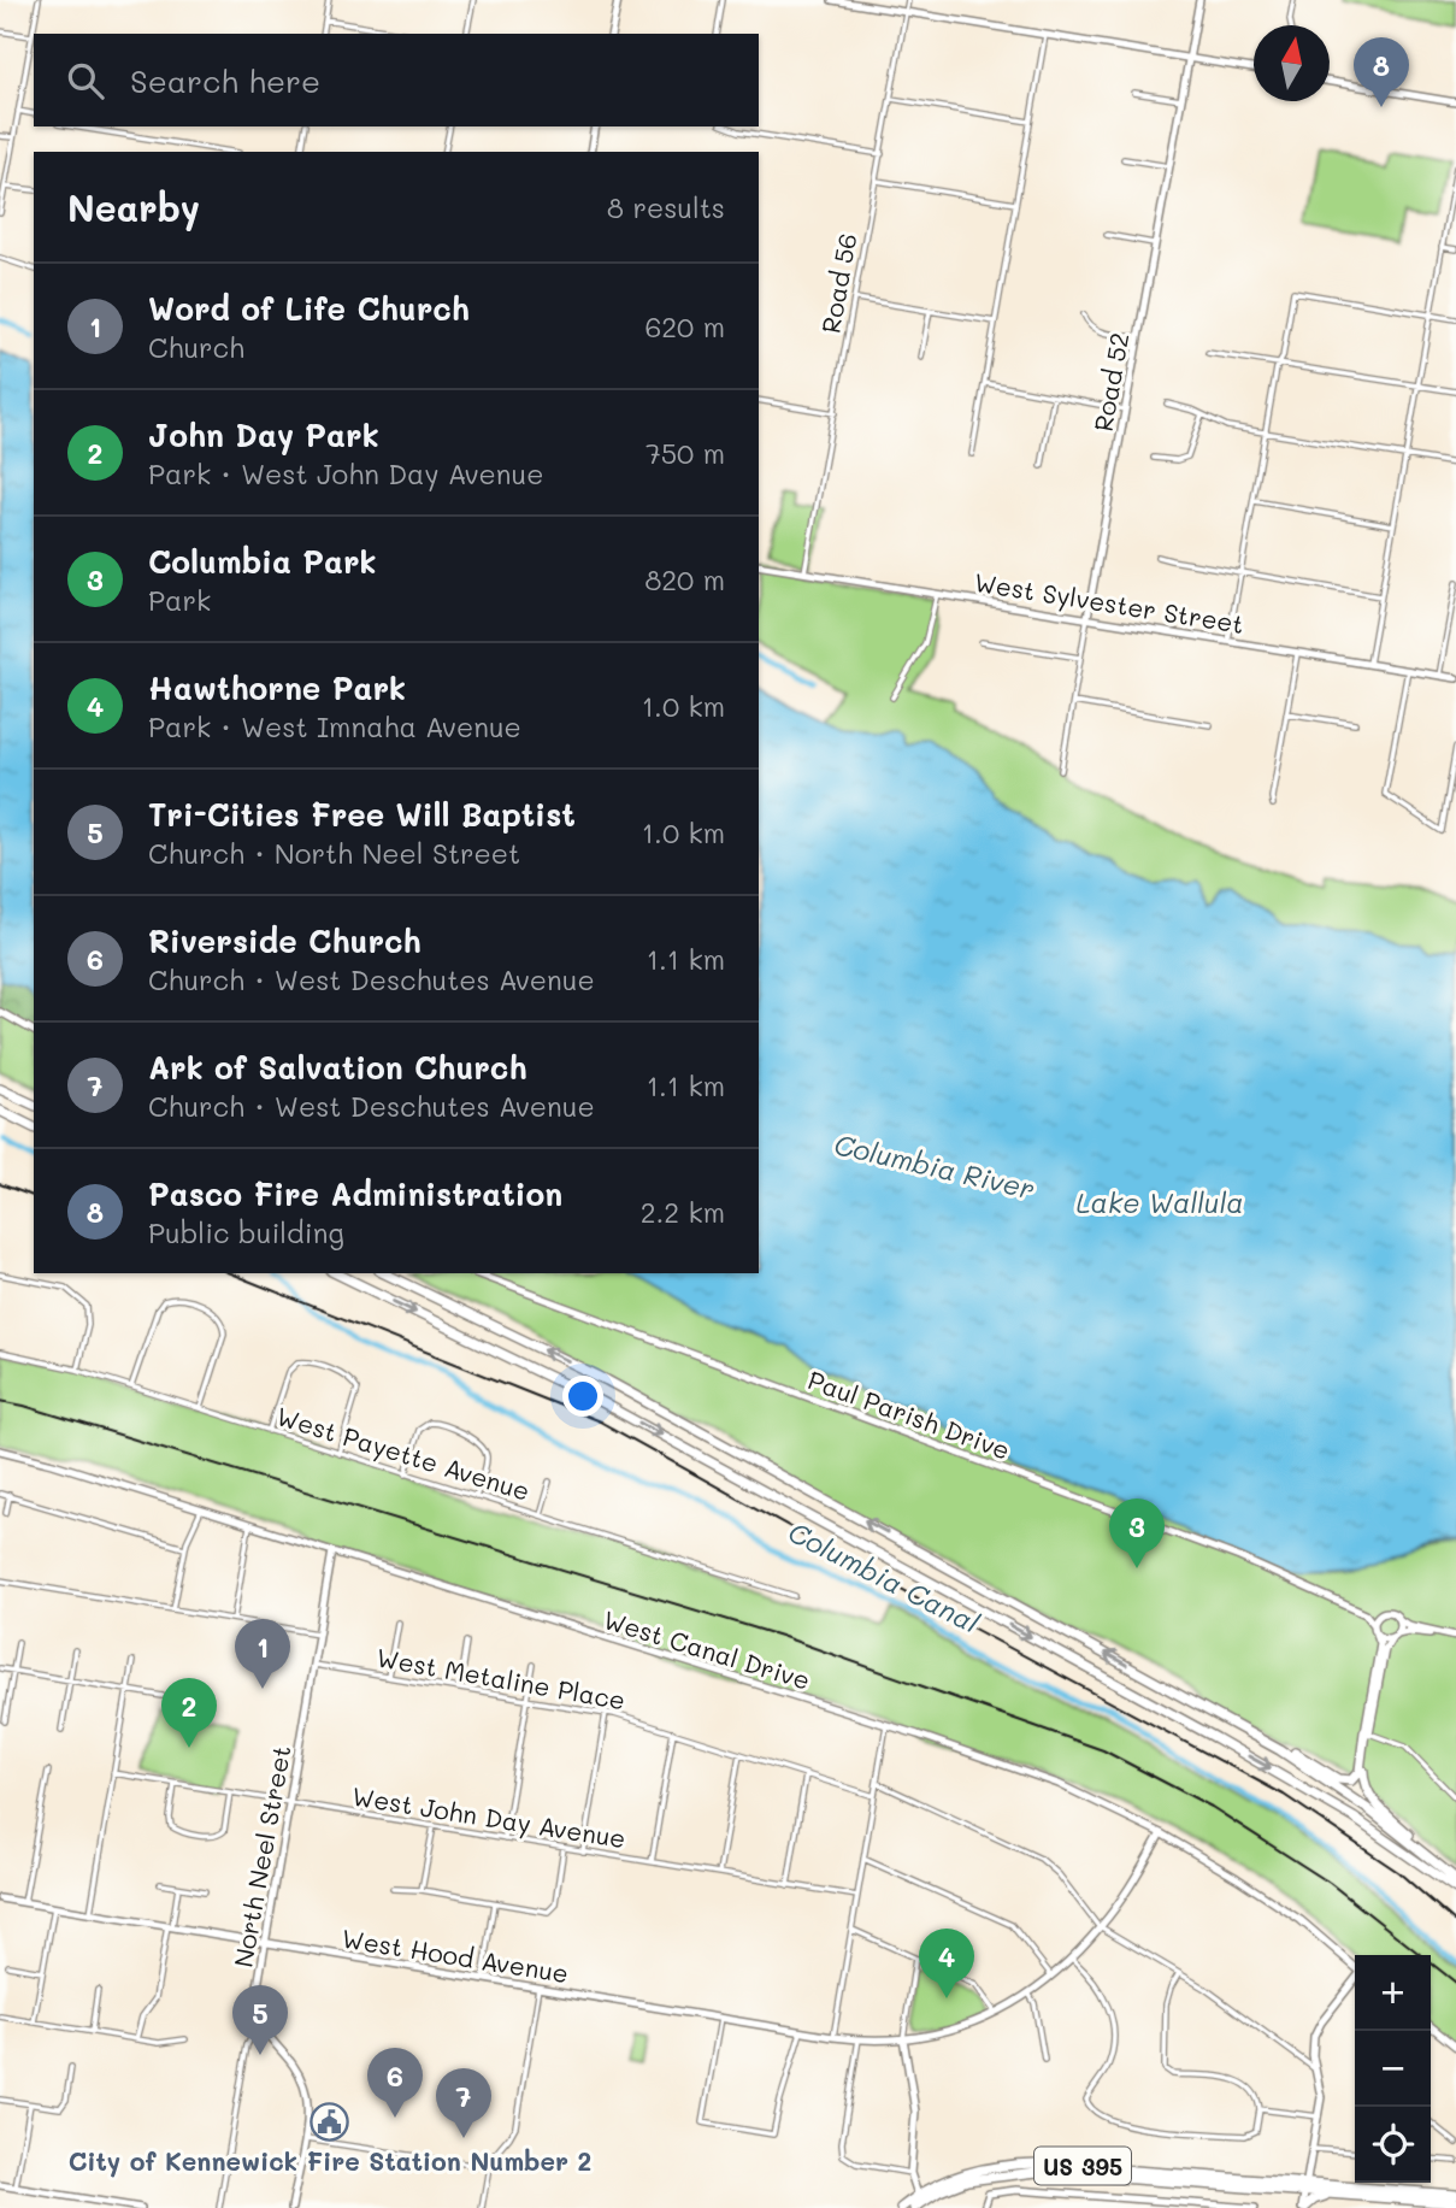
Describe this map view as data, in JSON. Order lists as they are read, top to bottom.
{
  "streets": {
    "highway": ["US 395"],
    "street": [
      "Road 56",
      "Road 52",
      "West Sylvester Street",
      "Paul Parish Drive",
      "West Payette Avenue",
      "West Canal Drive",
      "West Metaline Place",
      "West John Day Avenue",
      "North Neel Street",
      "West Hood Avenue"
    ]
  },
  "crossings": [
    ["Road 56", "West Sylvester Street"],
    ["Road 52", "West Sylvester Street"],
    ["West Canal Drive", "North Neel Street"],
    ["West Canal Drive", "West Hood Avenue"],
    ["West Metaline Place", "North Neel Street"],
    ["West John Day Avenue", "North Neel Street"],
    ["North Neel Street", "West Hood Avenue"]
  ],
  "water": ["Columbia River", "Lake Wallula", "Columbia Canal"],
  "places": {
    "public building": ["City of Kennewick Fire Station Number 2"]
  },
  "north": "top",
  "page": {
    "search": "Search here",
    "pins": [
      "8",
      "3",
      "1",
      "2",
      "4",
      "5",
      "6",
      "7"
    ],
    "heading": ["Nearby", "8 results"],
    "list": [
      {
        "mark": "1",
        "name": "Word of Life Church",
        "note": "Church",
        "value": "620 m"
      },
      {
        "mark": "2",
        "name": "John Day Park",
        "note": "Park · West John Day Avenue",
        "value": "750 m"
      },
      {
        "mark": "3",
        "name": "Columbia Park",
        "note": "Park",
        "value": "820 m"
      },
      {
        "mark": "4",
        "name": "Hawthorne Park",
        "note": "Park · West Imnaha Avenue",
        "value": "1.0 km"
      },
      {
        "mark": "5",
        "name": "Tri-Cities Free Will Baptist",
        "note": "Church · North Neel Street",
        "value": "1.0 km"
      },
      {
        "mark": "6",
        "name": "Riverside Church",
        "note": "Church · West Deschutes Avenue",
        "value": "1.1 km"
      },
      {
        "mark": "7",
        "name": "Ark of Salvation Church",
        "note": "Church · West Deschutes Avenue",
        "value": "1.1 km"
      },
      {
        "mark": "8",
        "name": "Pasco Fire Administration",
        "note": "Public building",
        "value": "2.2 km"
      }
    ],
    "map_buttons": ["+", "−"]
  }
}
